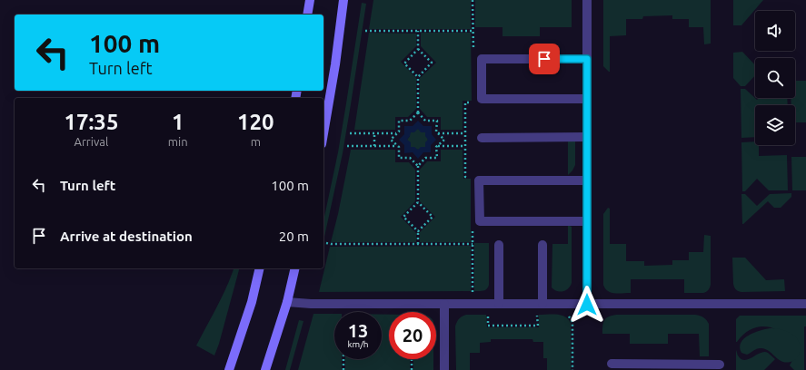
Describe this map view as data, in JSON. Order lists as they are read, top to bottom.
{
  "page": {
    "turn": ["100 m", "Turn left"],
    "eta": [
      "17:35",
      "Arrival",
      "1",
      "min",
      "120",
      "m"
    ],
    "list": [
      {
        "name": "Turn left",
        "value": "100 m"
      },
      {
        "name": "Arrive at destination",
        "value": "20 m"
      }
    ],
    "speed": "13 km/h",
    "limit": "20"
  }
}
